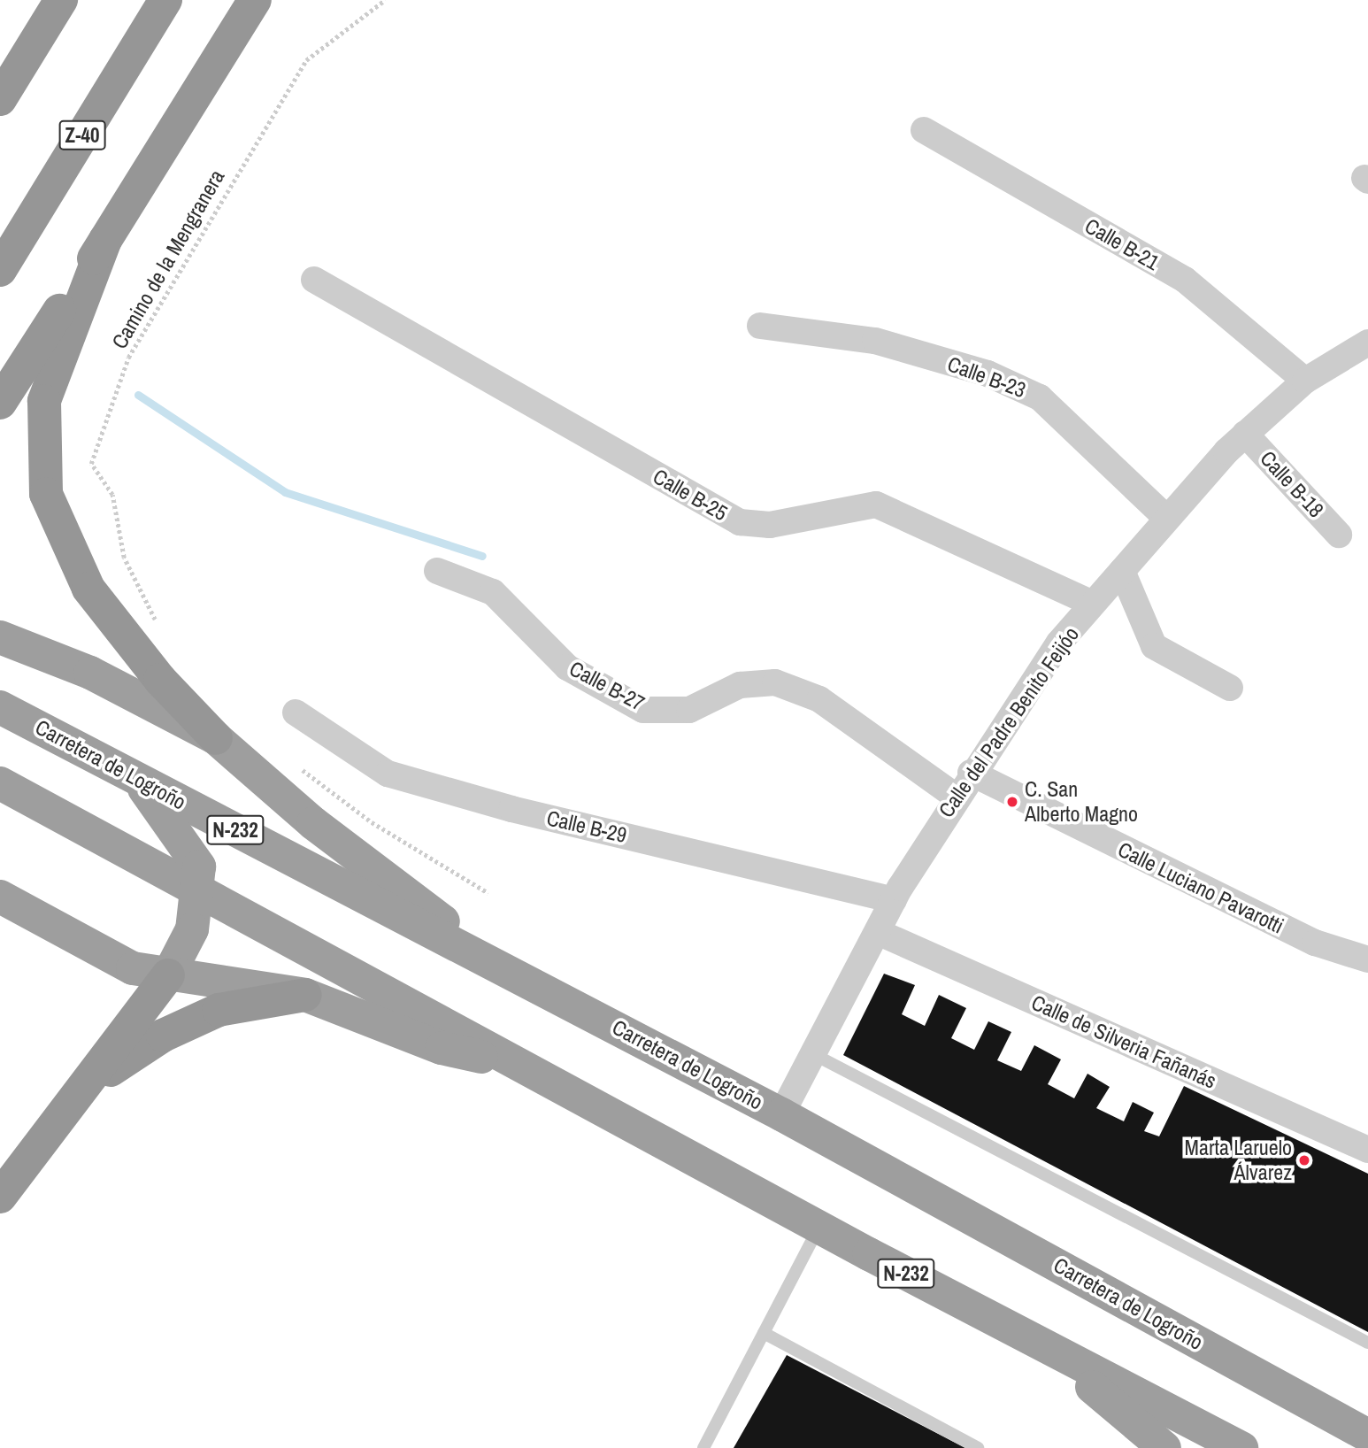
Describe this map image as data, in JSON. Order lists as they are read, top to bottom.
{
  "streets": {
    "highway": ["Z-40", "Carretera de Logroño", "N-232"],
    "street": [
      "Calle B-21",
      "Calle B-23",
      "Calle B-18",
      "Calle B-25",
      "Calle B-27",
      "Calle del Padre Benito Feijóo",
      "Calle B-29",
      "Calle Luciano Pavarotti",
      "Calle de Silveria Fañanás"
    ],
    "path": ["Camino de la Mengranera"]
  },
  "crossings": [
    ["Calle B-21", "Calle del Padre Benito Feijóo"],
    ["Calle B-23", "Calle del Padre Benito Feijóo"],
    ["Calle B-18", "Calle del Padre Benito Feijóo"],
    ["Calle B-25", "Calle del Padre Benito Feijóo"],
    ["Calle B-27", "Calle del Padre Benito Feijóo"],
    ["Calle del Padre Benito Feijóo", "Carretera de Logroño"],
    ["Calle del Padre Benito Feijóo", "Calle B-29"],
    ["Calle del Padre Benito Feijóo", "Calle Luciano Pavarotti"],
    ["Calle del Padre Benito Feijóo", "Calle de Silveria Fañanás"]
  ],
  "places": ["C. San Alberto Magno", "Marta Laruelo Álvarez"]
}
